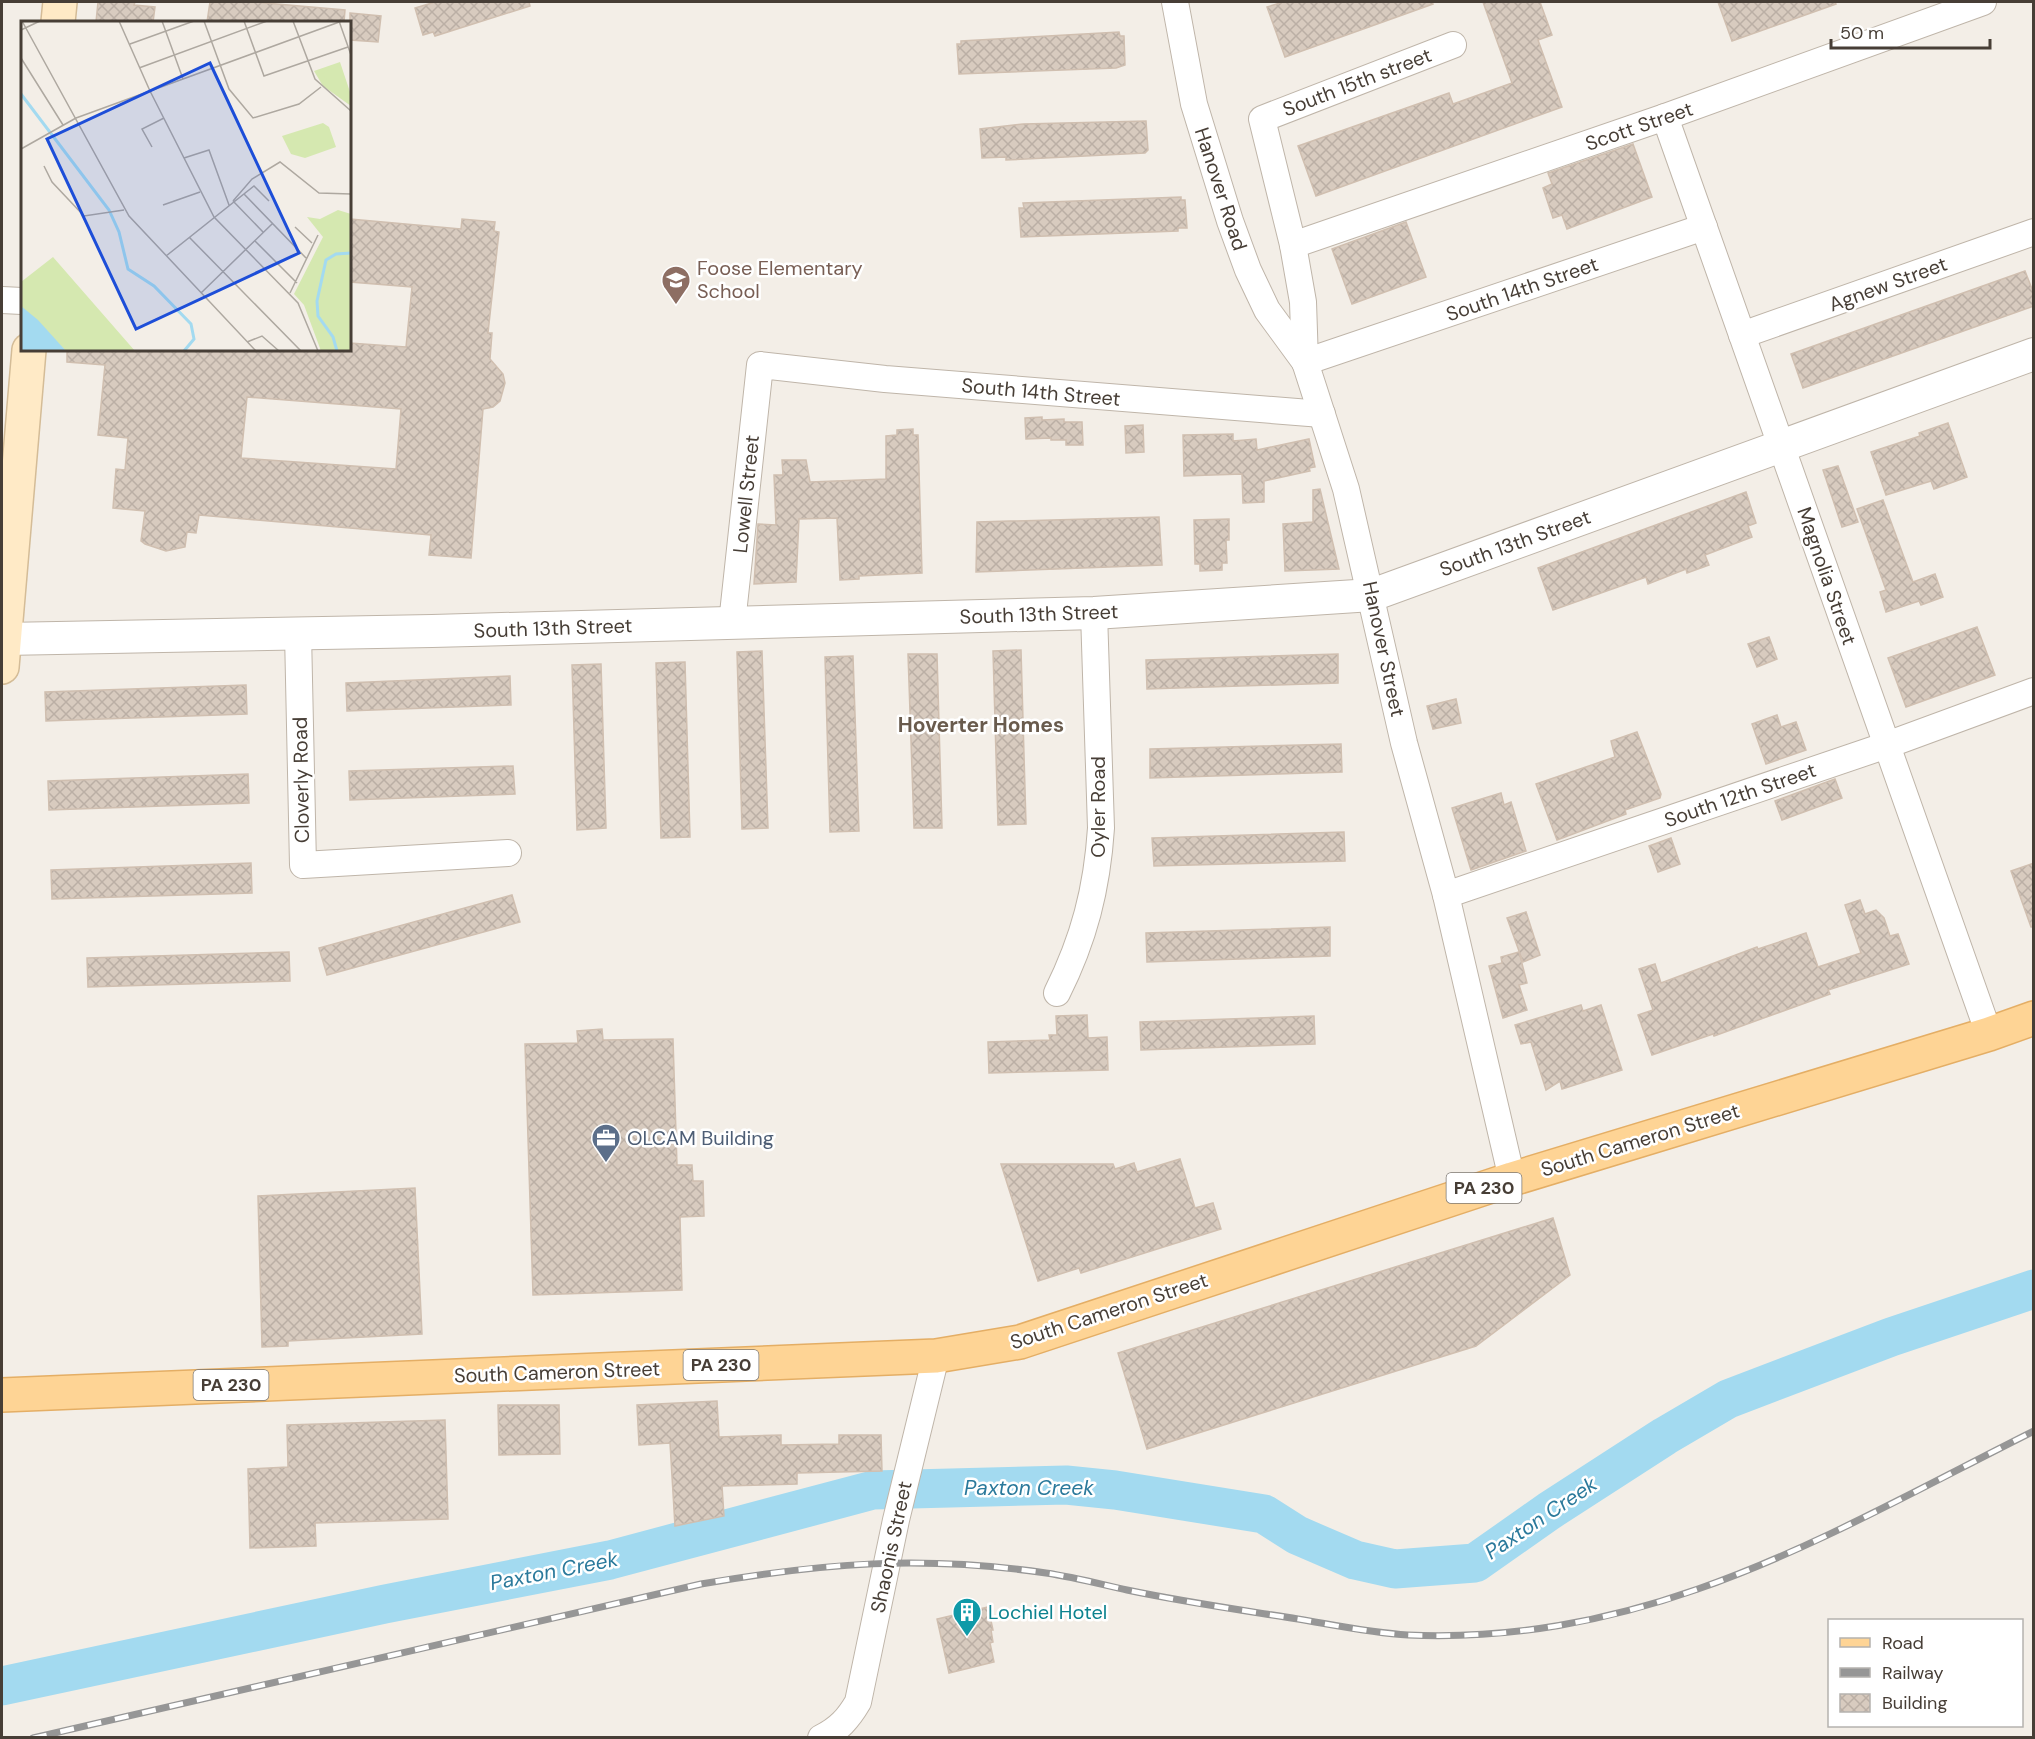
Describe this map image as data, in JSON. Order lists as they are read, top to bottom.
{
  "streets": {
    "main road": ["South Cameron Street", "PA 230"],
    "street": [
      "South 15th street",
      "Scott Street",
      "Hanover Road",
      "Agnew Street",
      "South 14th Street",
      "Lowell Street",
      "South 13th Street",
      "Magnolia Street",
      "Hanover Street",
      "Cloverly Road",
      "South 12th Street",
      "Oyler Road",
      "Shaonis Street"
    ]
  },
  "crossings": [
    ["South 15th street", "Hanover Street"],
    ["Scott Street", "Magnolia Street"],
    ["Scott Street", "Hanover Street"],
    ["Hanover Road", "South 14th Street"],
    ["Hanover Road", "Hanover Street"],
    ["Agnew Street", "Magnolia Street"],
    ["South 14th Street", "Lowell Street"],
    ["South 14th Street", "Magnolia Street"],
    ["South 14th Street", "Hanover Street"],
    ["Lowell Street", "South 13th Street"],
    ["South 13th Street", "Magnolia Street"],
    ["South 13th Street", "Hanover Street"],
    ["South 13th Street", "Cloverly Road"],
    ["South 13th Street", "Oyler Road"],
    ["Magnolia Street", "South 12th Street"],
    ["Magnolia Street", "South Cameron Street"],
    ["Hanover Street", "South 12th Street"],
    ["Hanover Street", "South Cameron Street"],
    ["South Cameron Street", "Shaonis Street"]
  ],
  "districts": ["Hoverter Homes"],
  "water": ["Paxton Creek"],
  "places": {
    "school or university": ["Foose Elementary School"],
    "office": ["OLCAM Building"],
    "building": ["Lochiel Hotel"]
  },
  "legend": ["Road", "Railway", "Building"],
  "scale_bar": "50 m"
}
